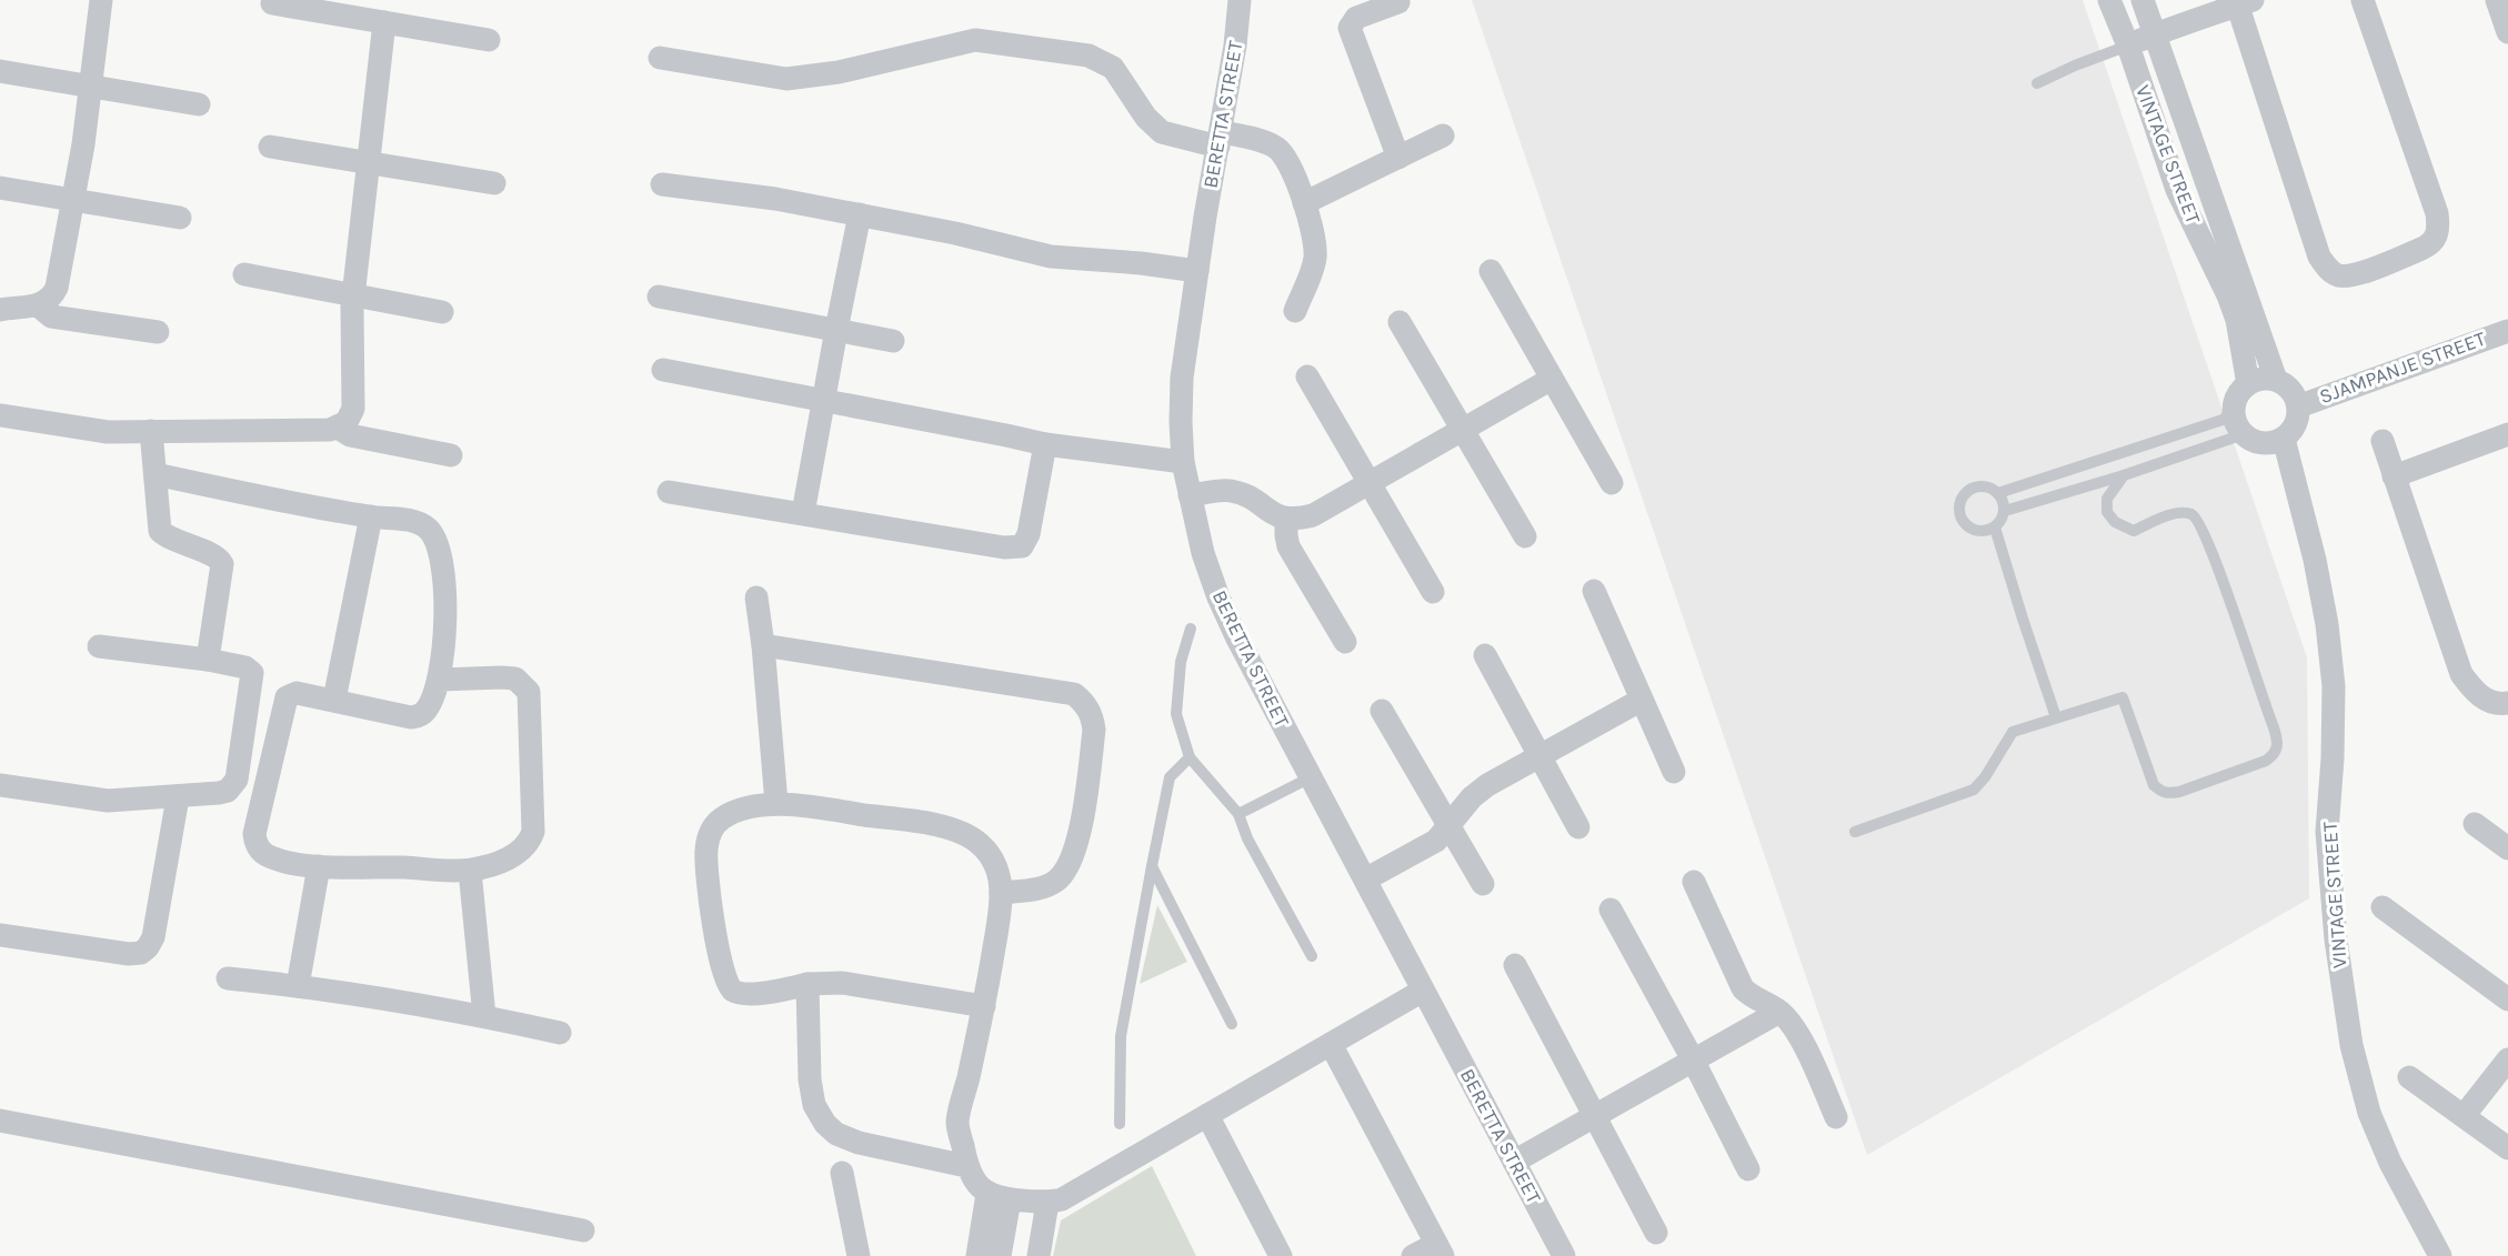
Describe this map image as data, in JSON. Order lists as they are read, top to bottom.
{
  "streets": {
    "street": ["BERETTA STREET", "VINTAGE STREET", "SJAMPANJE STREET"]
  },
  "crossings": [
    ["VINTAGE STREET", "SJAMPANJE STREET"]
  ]
}
